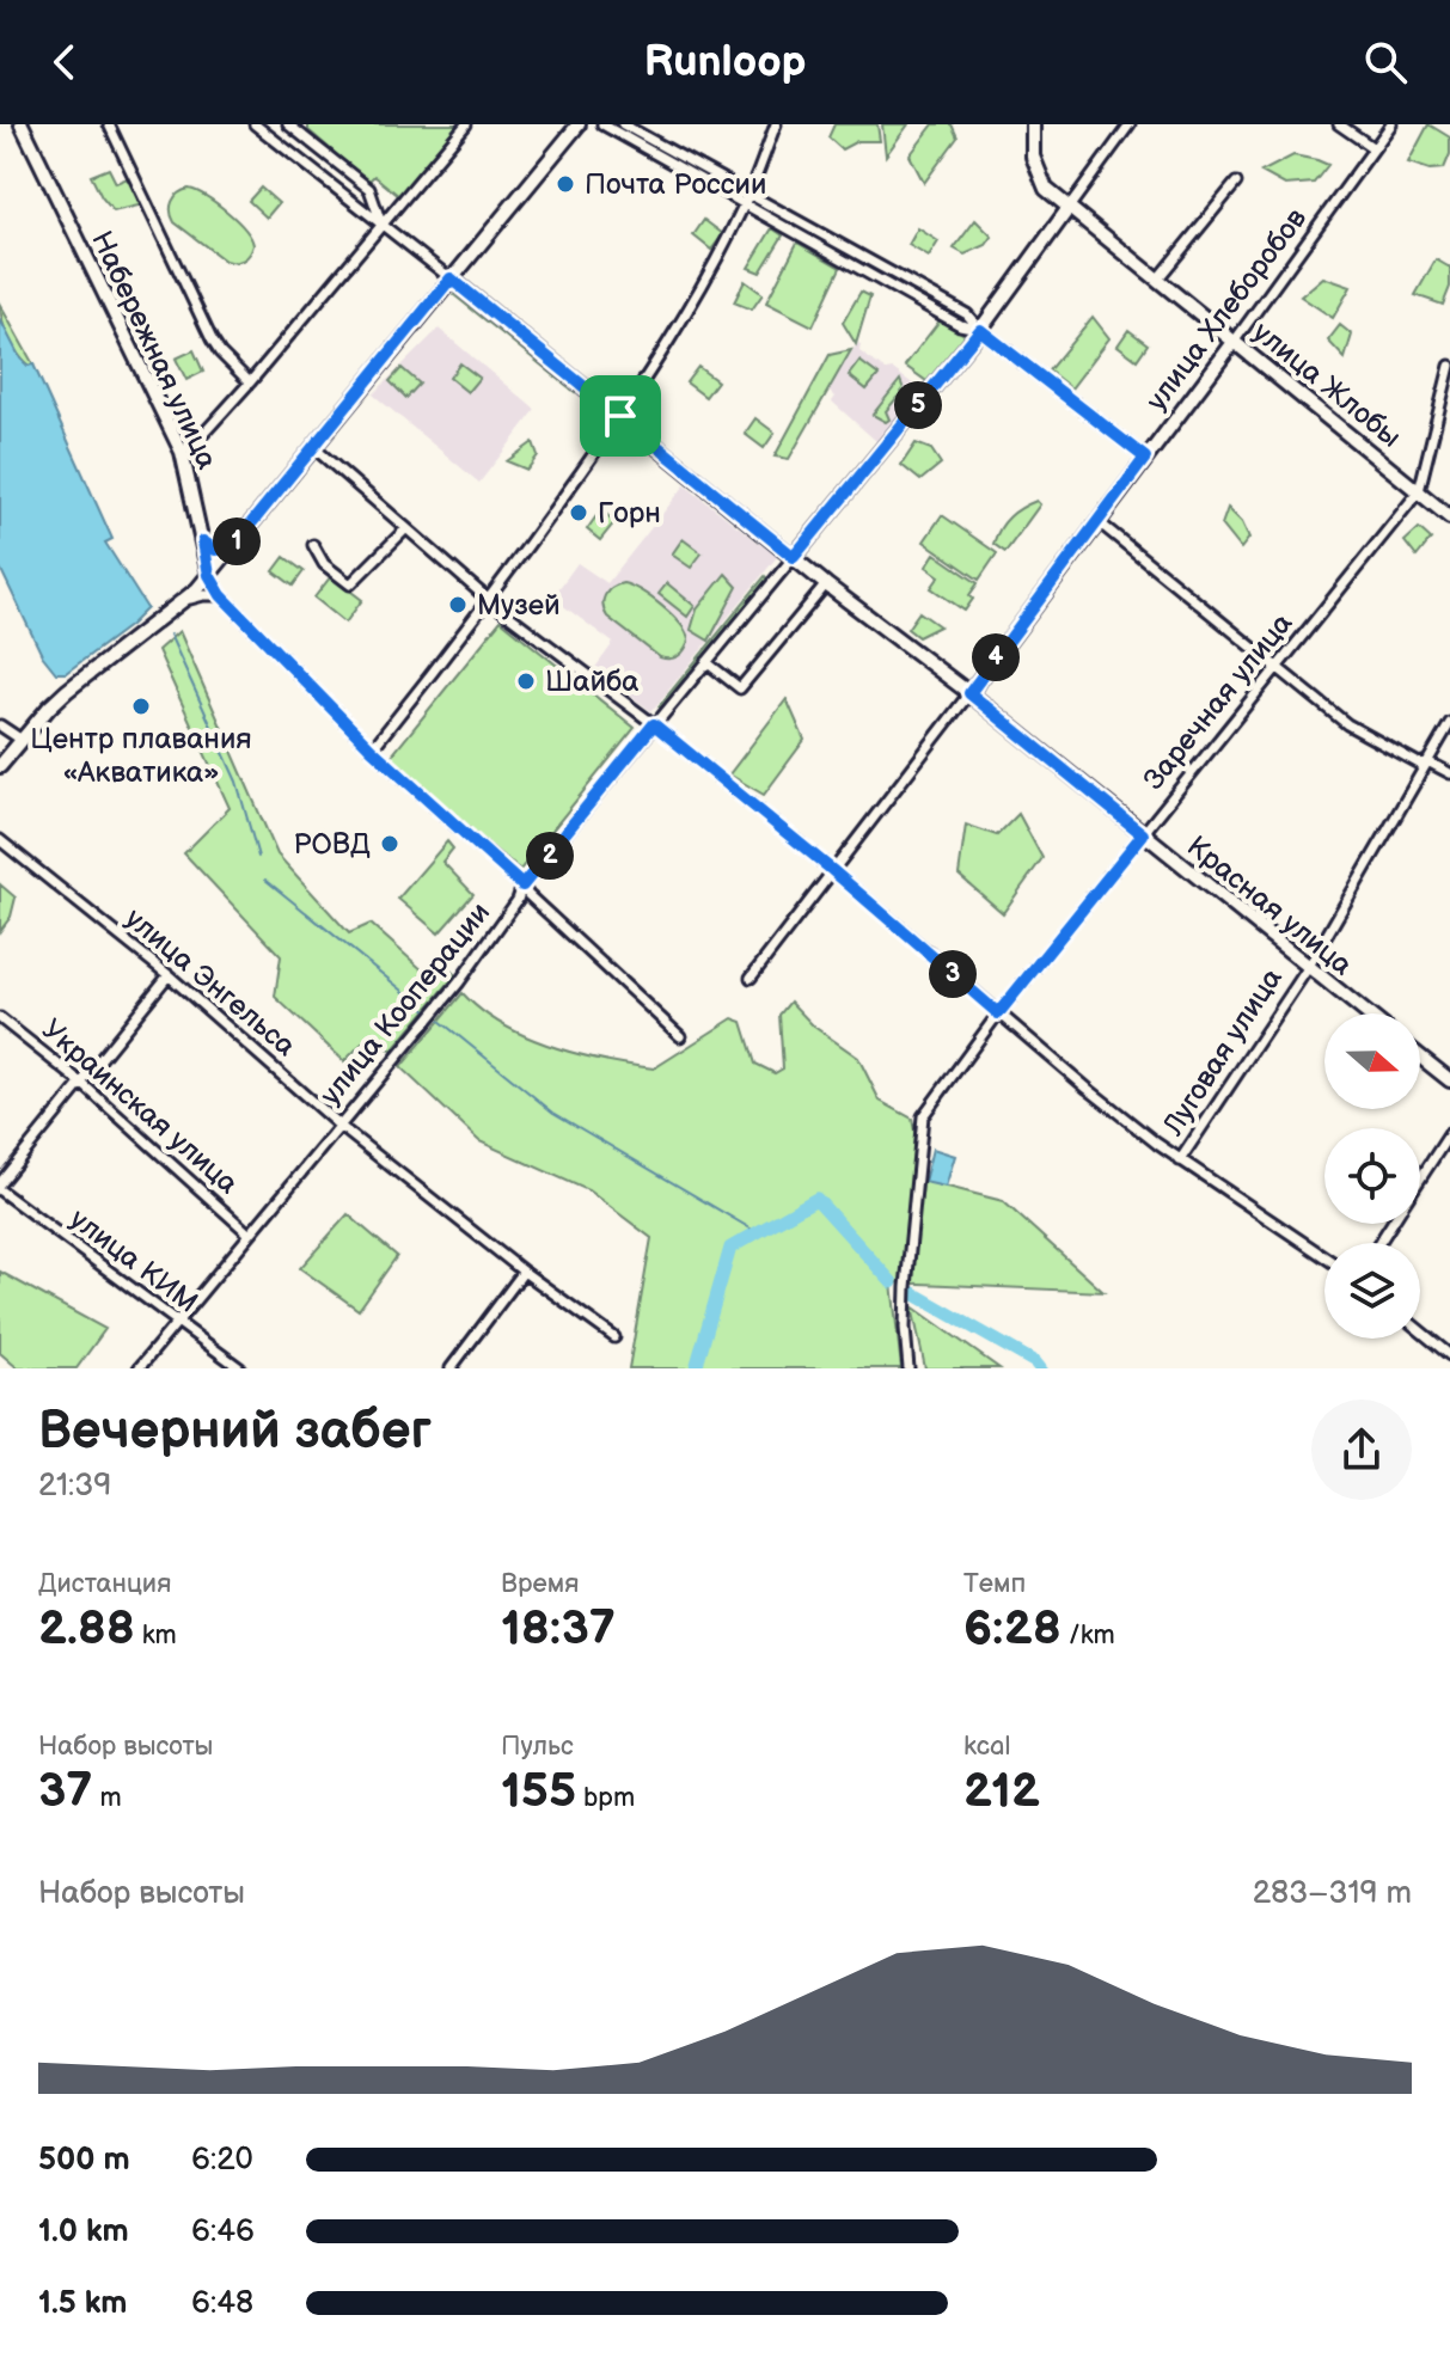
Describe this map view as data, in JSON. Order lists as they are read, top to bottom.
{
  "streets": {
    "street": [
      "улица Хлеборобов",
      "Набережная улица",
      "улица Жлобы",
      "Заречная улица",
      "Красная улица",
      "улица Энгельса",
      "улица Кооперации",
      "Луговая улица",
      "Украинская улица",
      "улица КИМ"
    ]
  },
  "crossings": [
    ["улица Хлеборобов", "улица Жлобы"],
    ["улица Хлеборобов", "Красная улица"],
    ["Набережная улица", "улица Кооперации"],
    ["улица Жлобы", "Заречная улица"],
    ["улица Жлобы", "улица Кооперации"],
    ["Заречная улица", "Красная улица"],
    ["Красная улица", "улица Кооперации"],
    ["Красная улица", "Луговая улица"],
    ["улица Энгельса", "улица Кооперации"],
    ["улица Кооперации", "Украинская улица"],
    ["улица Кооперации", "улица КИМ"]
  ],
  "places": [
    "Почта России",
    "Горн",
    "Музей",
    "Шайба",
    "Центр плавания «Акватика»",
    "РОВД"
  ],
  "north": "right",
  "page": {
    "header": "Runloop",
    "pins": [
      "5",
      "1",
      "4",
      "2",
      "3"
    ],
    "heading": ["Вечерний забег", "21:39"],
    "stats": [
      ["Дистанция", "2.88 km"],
      ["Время", "18:37"],
      ["Темп", "6:28 /km"],
      ["Набор высоты", "37 m"],
      ["Пульс", "155 bpm"],
      ["kcal", "212"]
    ],
    "chart": ["Набор высоты", "283–319 m"],
    "list": [
      {
        "name": "500 m",
        "note": "6:20"
      },
      {
        "name": "1.0 km",
        "note": "6:46"
      },
      {
        "name": "1.5 km",
        "note": "6:48"
      }
    ]
  }
}
